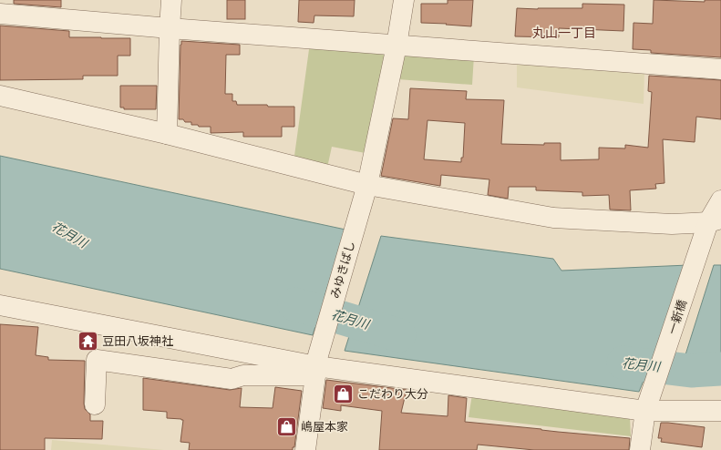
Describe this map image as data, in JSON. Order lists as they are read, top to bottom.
{
  "streets": {
    "street": ["みゆきばし", "一新橋"]
  },
  "districts": ["丸山一丁目"],
  "water": ["花月川"],
  "places": {
    "temple": ["豆田八坂神社"],
    "shop": ["こだわり大分", "嶋屋本家"]
  }
}
